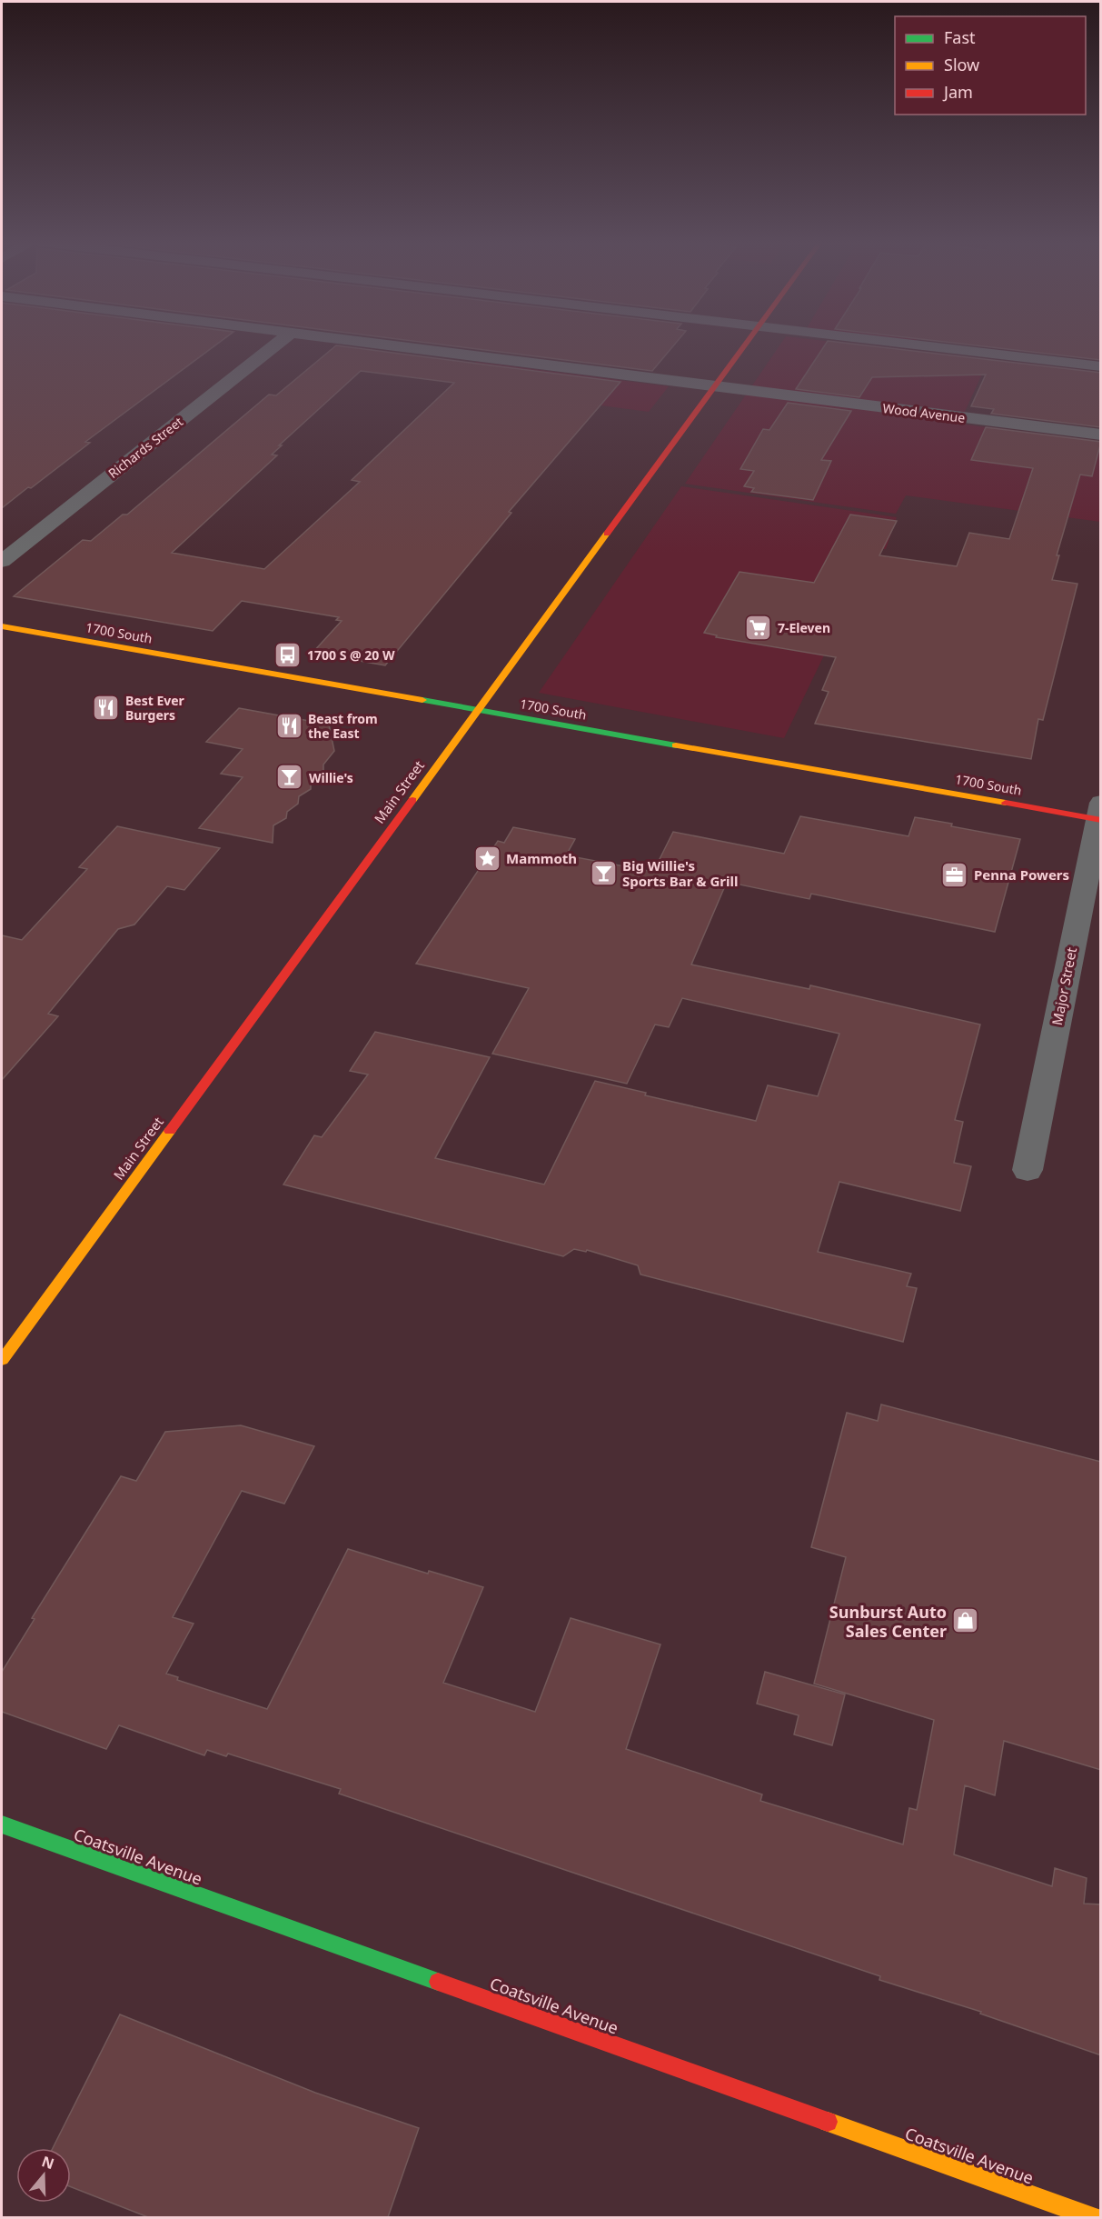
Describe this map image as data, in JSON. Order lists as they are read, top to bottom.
{
  "streets": {
    "street": [
      "Wood Avenue",
      "Richards Street",
      "1700 South",
      "Main Street",
      "Major Street",
      "Coatsville Avenue"
    ]
  },
  "crossings": [
    ["Wood Avenue", "Main Street"],
    ["1700 South", "Main Street"],
    ["1700 South", "Major Street"]
  ],
  "places": {
    "supermarket": ["7-Eleven"],
    "bus stop": ["1700 S @ 20 W"],
    "restaurant": ["Best Ever Burgers", "Beast from the East"],
    "bar": ["Willie's", "Big Willie's Sports Bar & Grill"],
    "place": ["Mammoth"],
    "office": ["Penna Powers"],
    "shop": ["Sunburst Auto Sales Center"]
  },
  "legend": ["Fast", "Slow", "Jam"],
  "north": "top"
}
